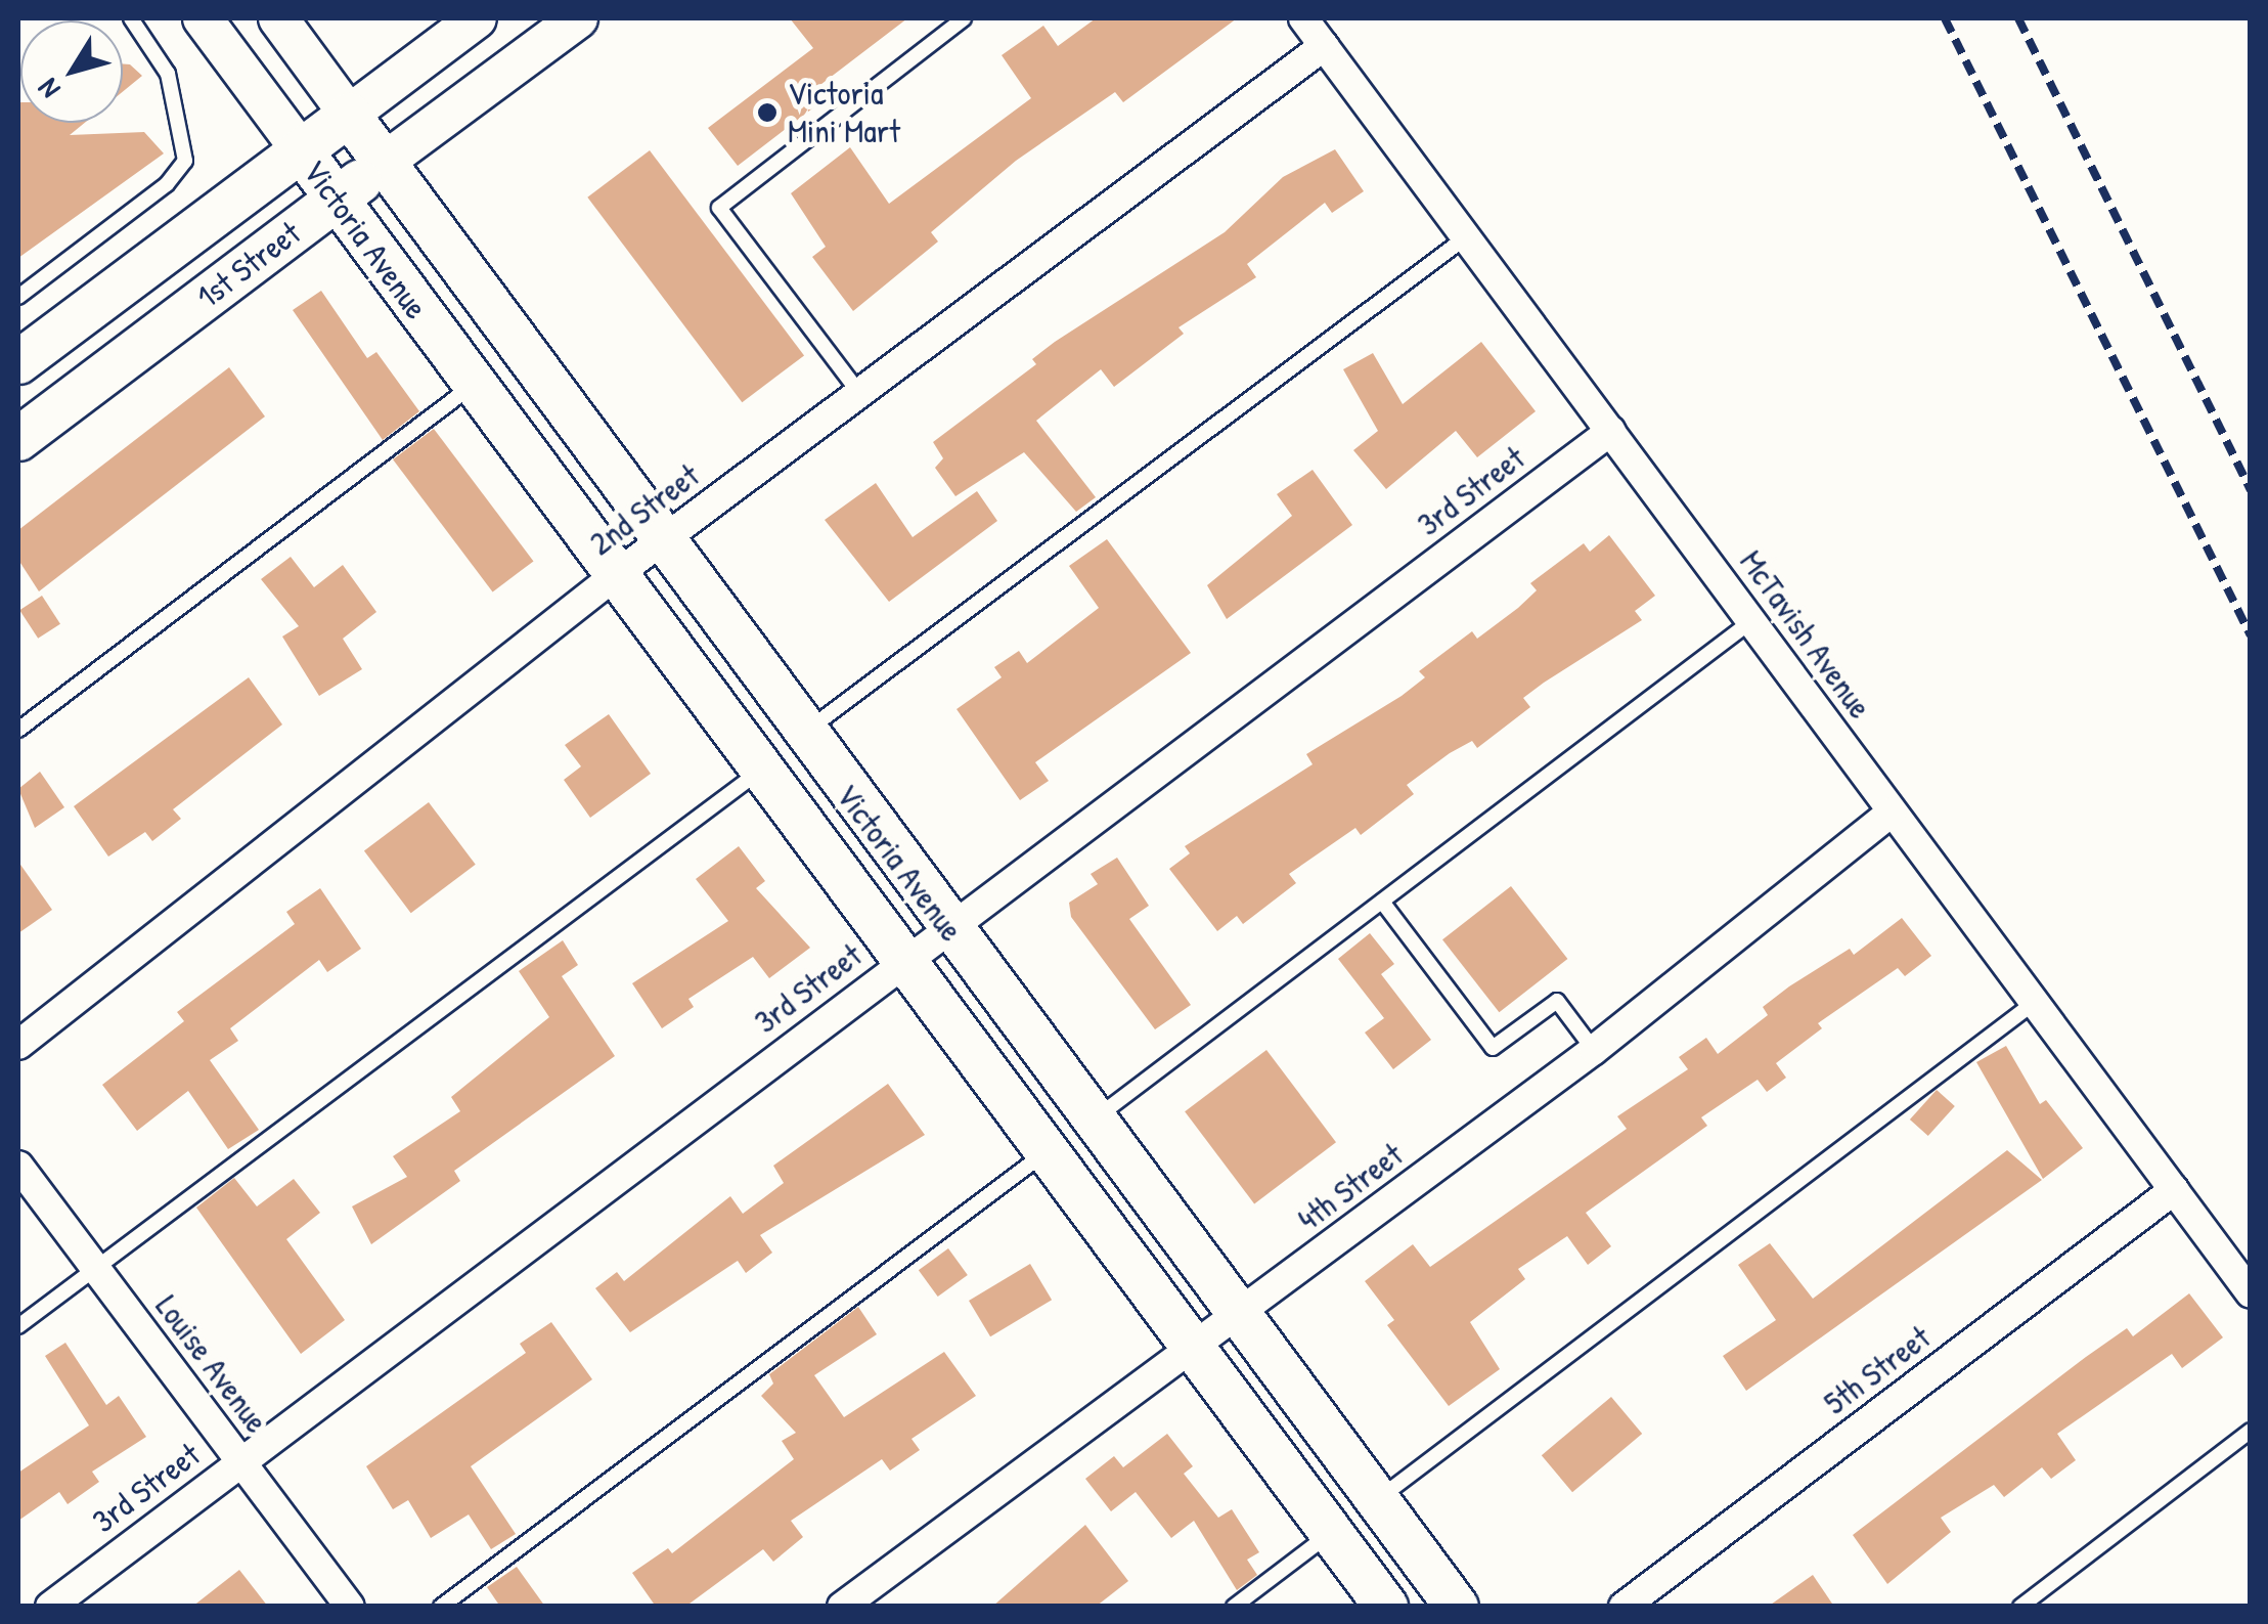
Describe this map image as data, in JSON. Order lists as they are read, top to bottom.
{
  "streets": {
    "main road": ["Victoria Avenue", "1st Street"],
    "street": [
      "3rd Street",
      "2nd Street",
      "McTavish Avenue",
      "4th Street",
      "Louise Avenue",
      "5th Street"
    ]
  },
  "crossings": [
    ["Victoria Avenue", "1st Street"],
    ["Victoria Avenue", "3rd Street"],
    ["Victoria Avenue", "2nd Street"],
    ["Victoria Avenue", "4th Street"],
    ["3rd Street", "McTavish Avenue"],
    ["3rd Street", "Louise Avenue"],
    ["2nd Street", "McTavish Avenue"],
    ["McTavish Avenue", "4th Street"],
    ["McTavish Avenue", "5th Street"]
  ],
  "places": ["Victoria Mini Mart"],
  "north": "bottom left"
}
